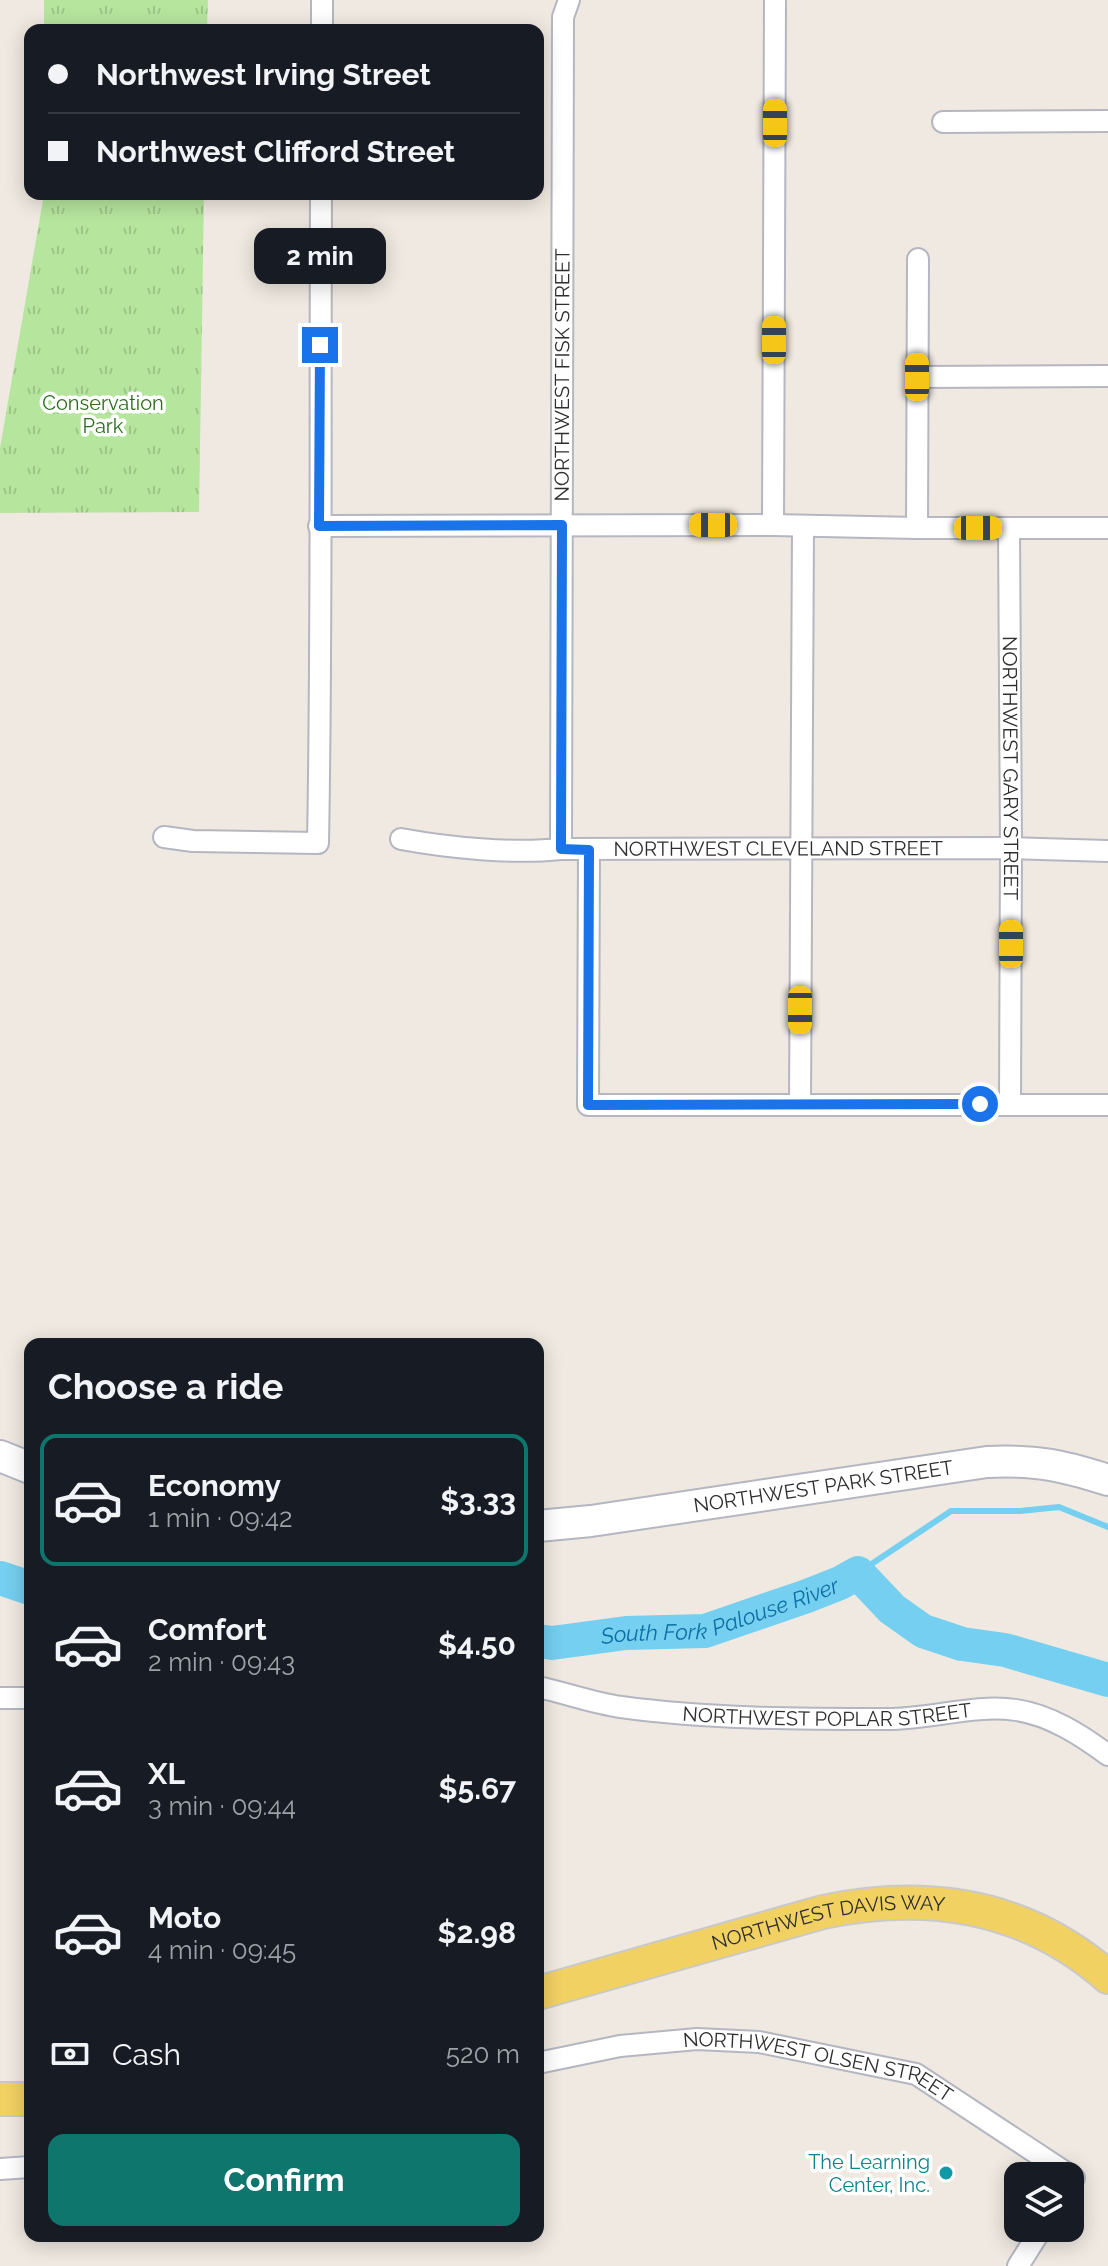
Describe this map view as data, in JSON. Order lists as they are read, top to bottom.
{
  "streets": {
    "main road": ["NORTHWEST DAVIS WAY"],
    "street": [
      "NORTHWEST FISK STREET",
      "NORTHWEST GARY STREET",
      "NORTHWEST CLEVELAND STREET",
      "NORTHWEST PARK STREET",
      "NORTHWEST POPLAR STREET",
      "NORTHWEST OLSEN STREET"
    ]
  },
  "crossings": [
    ["NORTHWEST FISK STREET", "NORTHWEST CLEVELAND STREET"],
    ["NORTHWEST GARY STREET", "NORTHWEST CLEVELAND STREET"]
  ],
  "water": ["South Fork Palouse River"],
  "parks": ["Conservation Park"],
  "places": ["The Learning Center, Inc."],
  "page": {
    "banner": ["Northwest Irving Street", "Northwest Clifford Street"],
    "bubble": "2 min",
    "heading": "Choose a ride",
    "list": [
      {
        "name": "Economy",
        "note": "1 min · 09:42",
        "value": "$3.33"
      },
      {
        "name": "Comfort",
        "note": "2 min · 09:43",
        "value": "$4.50"
      },
      {
        "name": "XL",
        "note": "3 min · 09:44",
        "value": "$5.67"
      },
      {
        "name": "Moto",
        "note": "4 min · 09:45",
        "value": "$2.98"
      }
    ],
    "pay": ["Cash", "520 m"],
    "buttons": "Confirm"
  }
}
